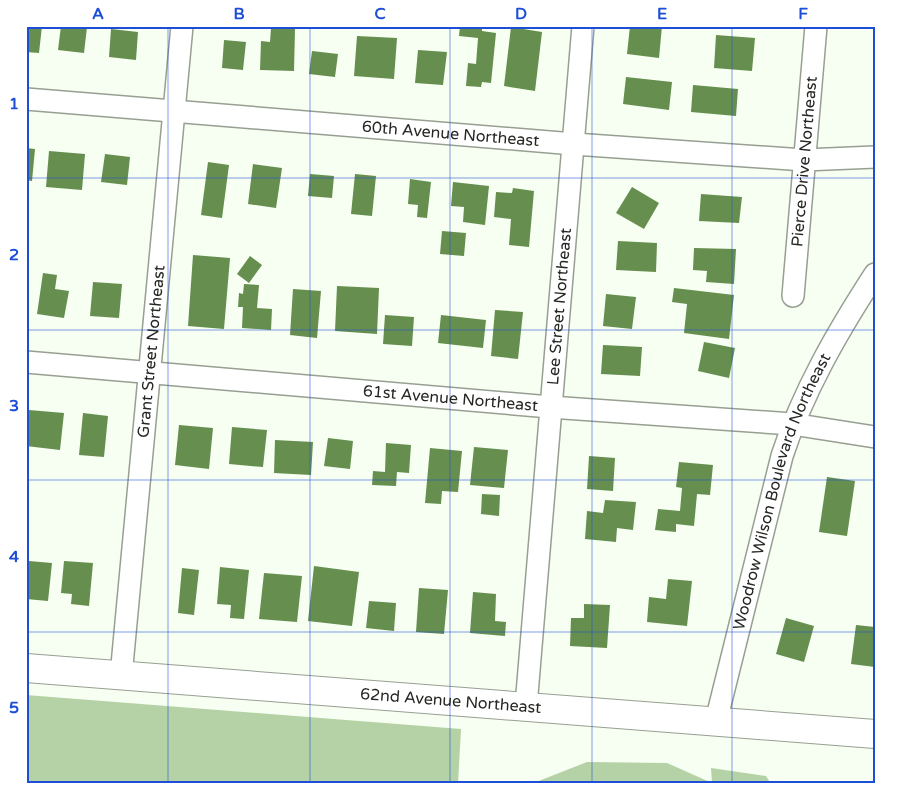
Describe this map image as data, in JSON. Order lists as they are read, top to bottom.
{
  "streets": {
    "street": [
      "60th Avenue Northeast",
      "Pierce Drive Northeast",
      "Lee Street Northeast",
      "Grant Street Northeast",
      "61st Avenue Northeast",
      "Woodrow Wilson Boulevard Northeast",
      "62nd Avenue Northeast"
    ]
  },
  "crossings": [
    ["60th Avenue Northeast", "Pierce Drive Northeast"],
    ["60th Avenue Northeast", "Lee Street Northeast"],
    ["60th Avenue Northeast", "Grant Street Northeast"],
    ["Lee Street Northeast", "61st Avenue Northeast"],
    ["Lee Street Northeast", "62nd Avenue Northeast"],
    ["Grant Street Northeast", "61st Avenue Northeast"],
    ["Grant Street Northeast", "62nd Avenue Northeast"],
    ["61st Avenue Northeast", "Woodrow Wilson Boulevard Northeast"],
    ["Woodrow Wilson Boulevard Northeast", "62nd Avenue Northeast"]
  ],
  "grid": {
    "columns": [
      "A",
      "B",
      "C",
      "D",
      "E",
      "F"
    ],
    "rows": [
      "1",
      "2",
      "3",
      "4",
      "5"
    ]
  }
}
